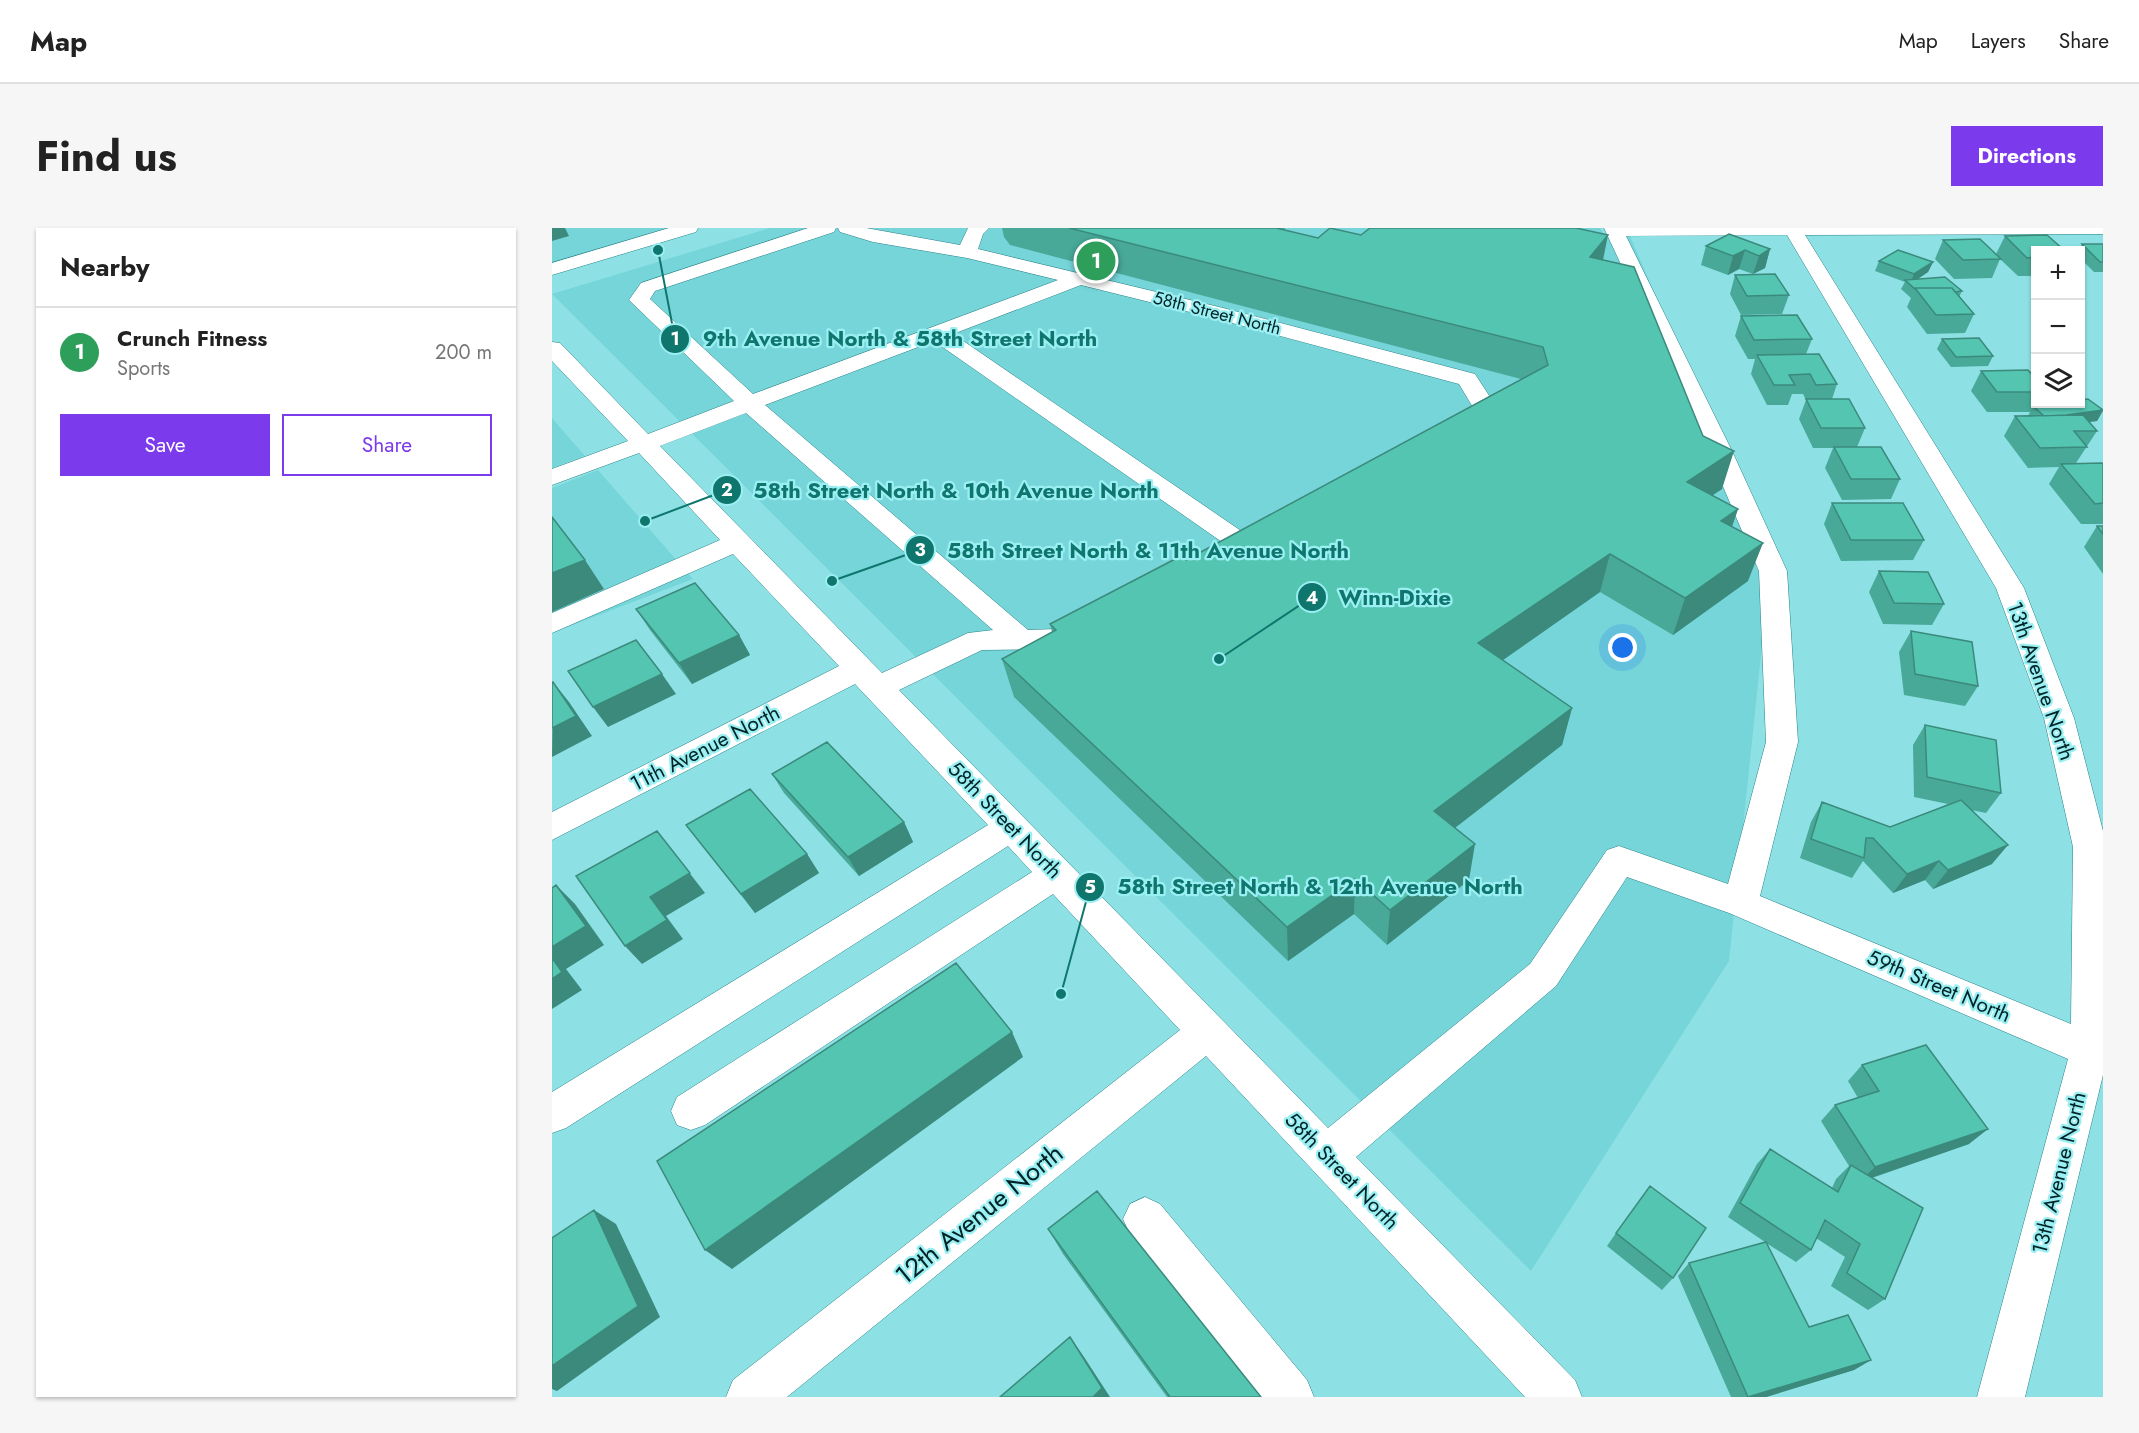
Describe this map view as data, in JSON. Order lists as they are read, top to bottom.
{
  "streets": {
    "street": [
      "58th Street North",
      "13th Avenue North",
      "11th Avenue North",
      "59th Street North",
      "12th Avenue North"
    ]
  },
  "crossings": [
    ["58th Street North", "11th Avenue North"],
    ["58th Street North", "59th Street North"],
    ["58th Street North", "12th Avenue North"],
    ["13th Avenue North", "59th Street North"]
  ],
  "places": [
    "9th Avenue North & 58th Street North",
    "58th Street North & 10th Avenue North",
    "58th Street North & 11th Avenue North",
    "Winn-Dixie",
    "58th Street North & 12th Avenue North"
  ],
  "page": {
    "header": "Map",
    "nav": ["Map", "Layers", "Share"],
    "title": "Find us",
    "buttons": [
      "Directions",
      ["Save", "Share"]
    ],
    "heading": "Nearby",
    "pins": "1",
    "map_buttons": ["+", "−"],
    "list": [
      {
        "mark": "1",
        "name": "Crunch Fitness",
        "note": "Sports",
        "value": "200 m"
      }
    ]
  }
}
